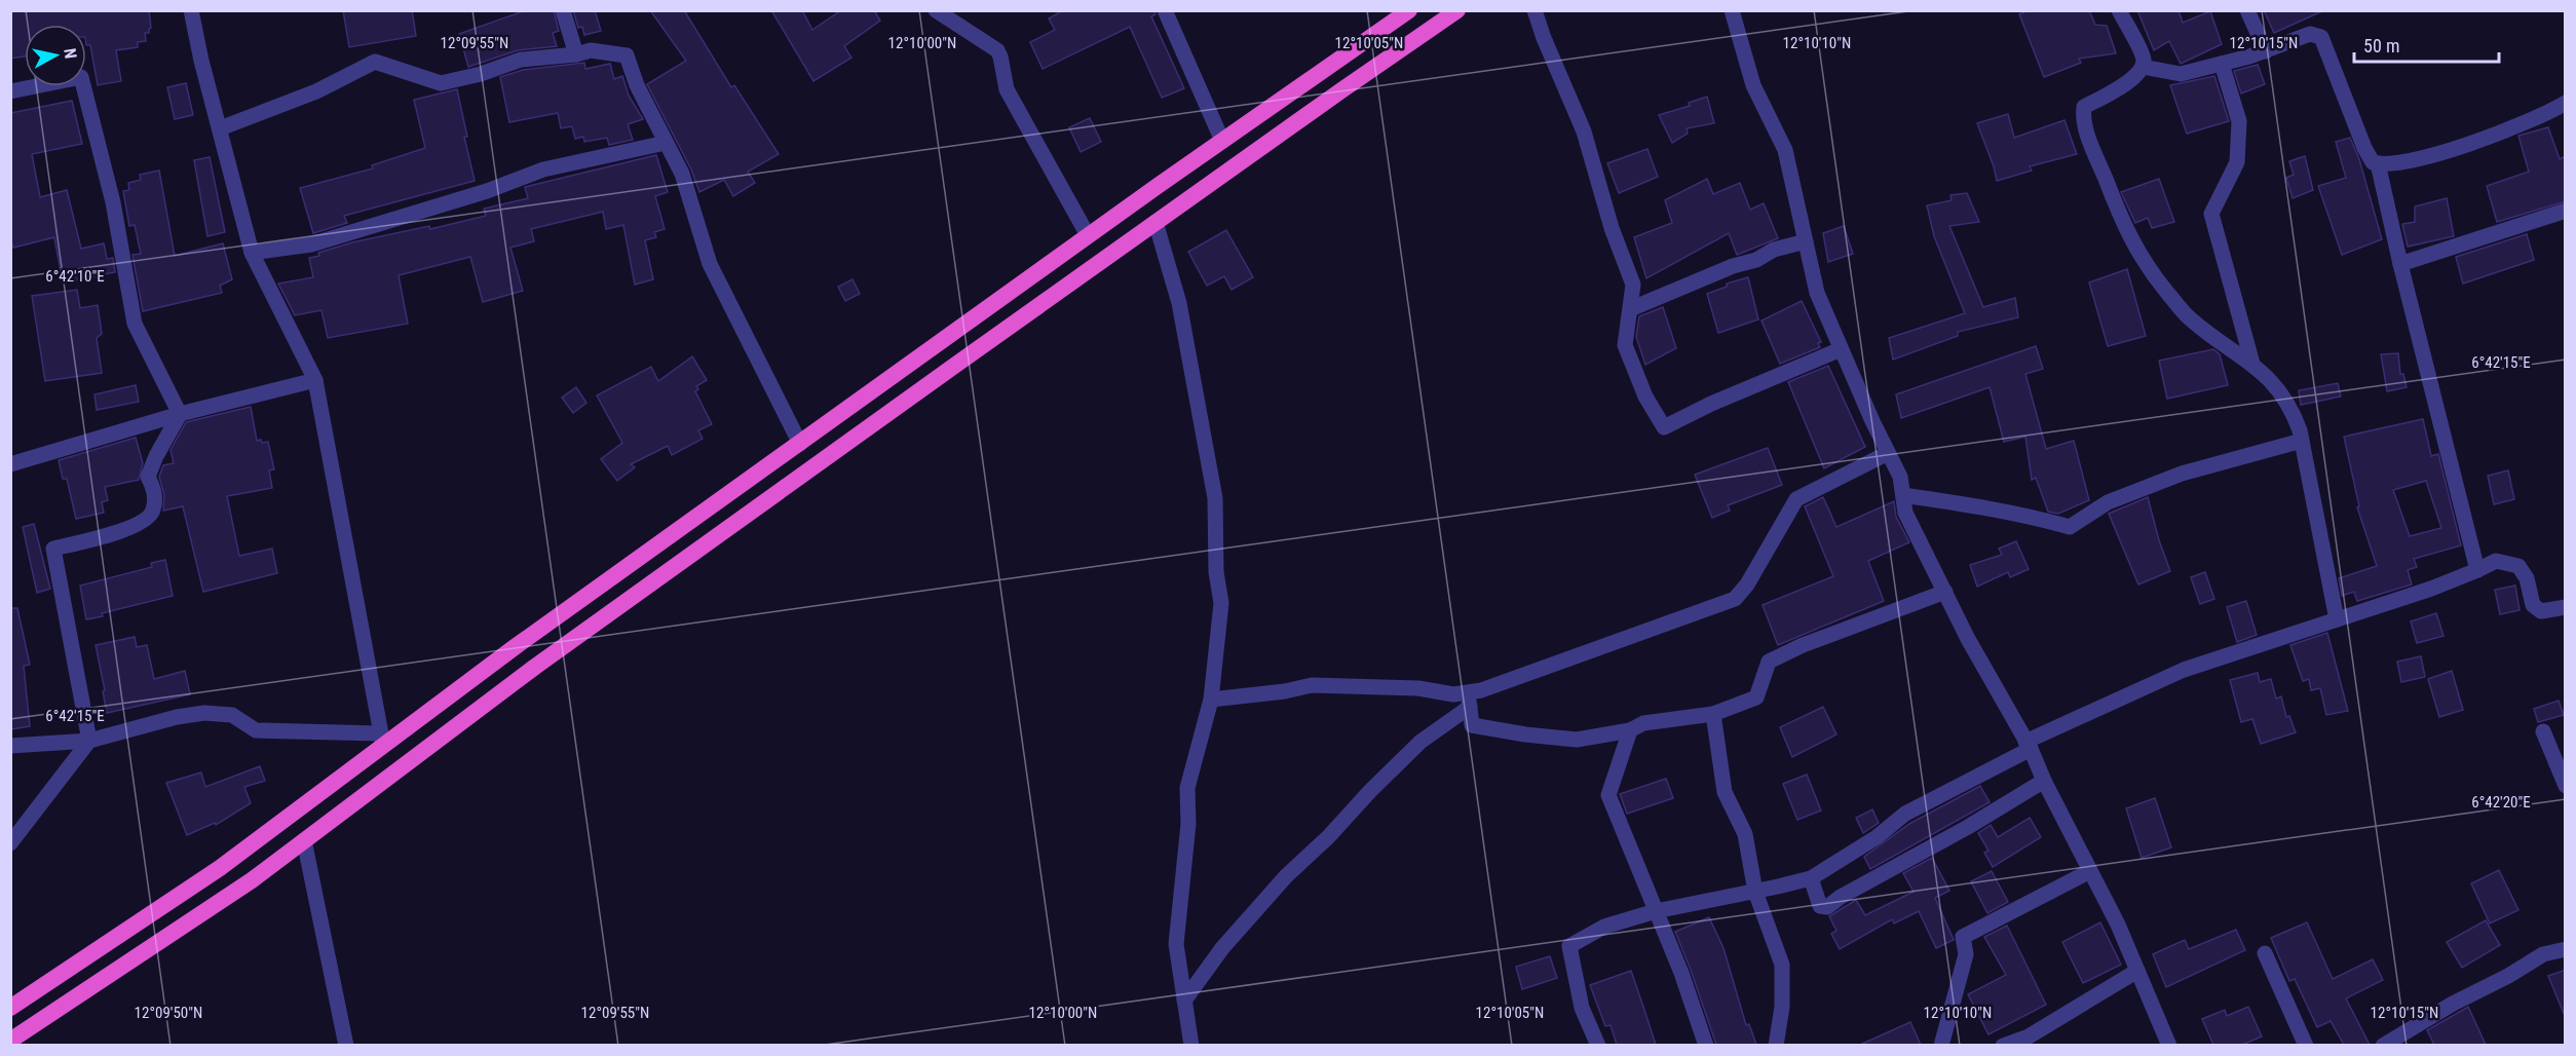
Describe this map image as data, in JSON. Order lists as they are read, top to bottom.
{
  "scale_bar": "50 m",
  "north": "right",
  "coordinates": [
    "12°09'55\"N",
    "12°10'00\"N",
    "12°10'05\"N",
    "12°10'10\"N",
    "12°10'15\"N",
    "6°42'10\"E",
    "6°42'15\"E",
    "6°42'20\"E",
    "12°09'50\"N"
  ]
}
